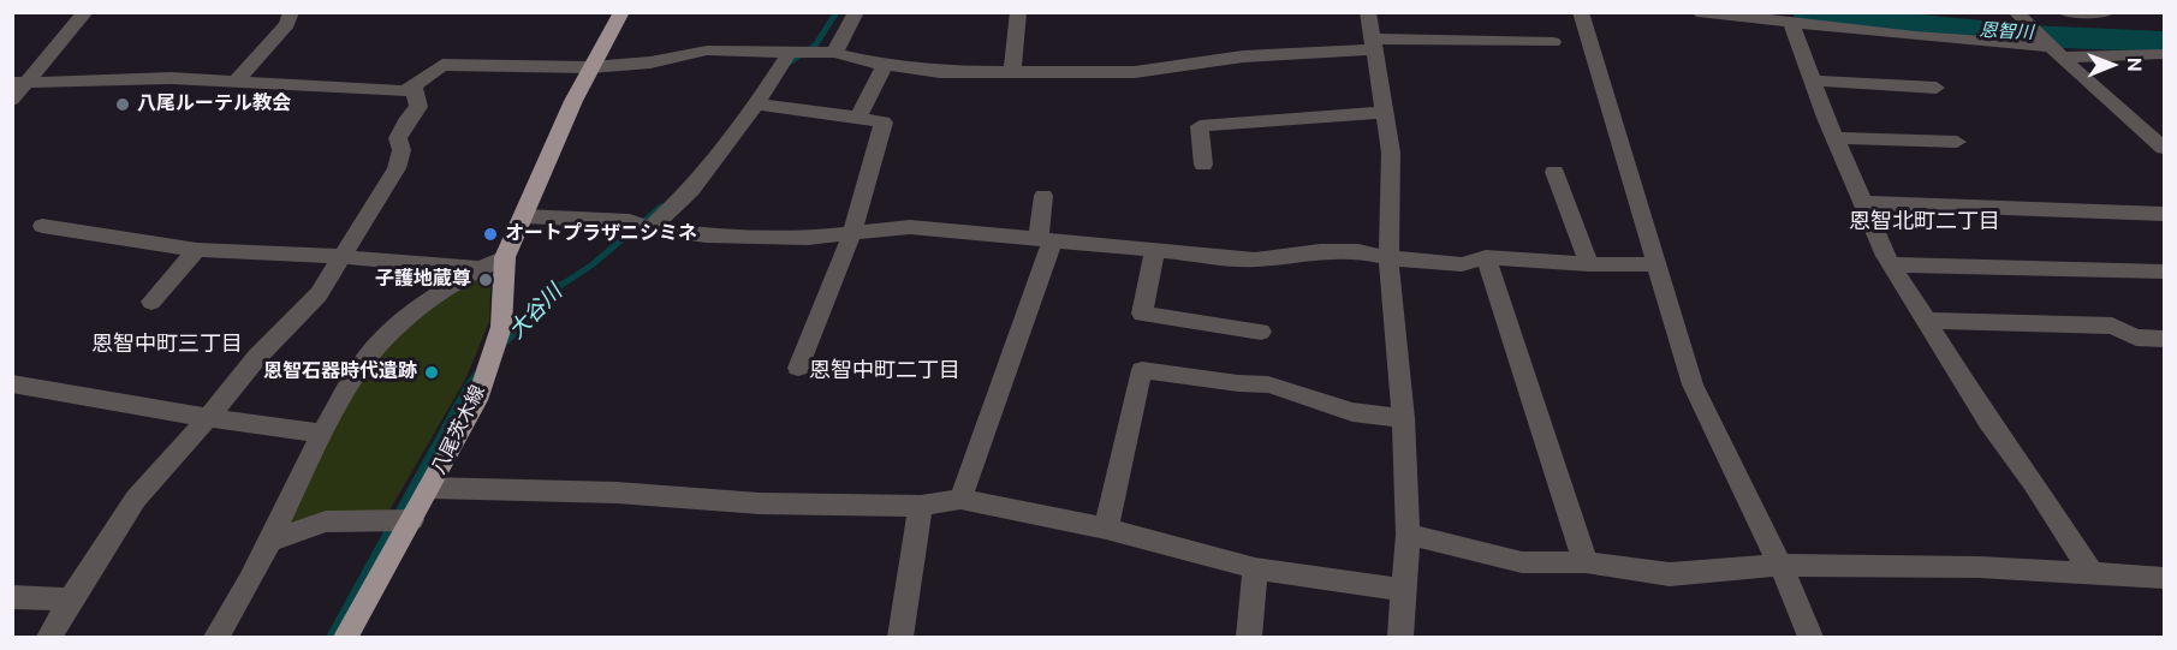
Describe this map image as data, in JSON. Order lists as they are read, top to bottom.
{
  "streets": {
    "main road": ["八尾茨木線"]
  },
  "districts": ["恩智北町二丁目", "恩智中町三丁目", "恩智中町二丁目"],
  "water": ["恩智川", "大谷川"],
  "places": [
    "八尾ルーテル教会",
    "オートプラザニシミネ",
    "子護地蔵尊",
    "恩智石器時代遺跡"
  ],
  "north": "right"
}
